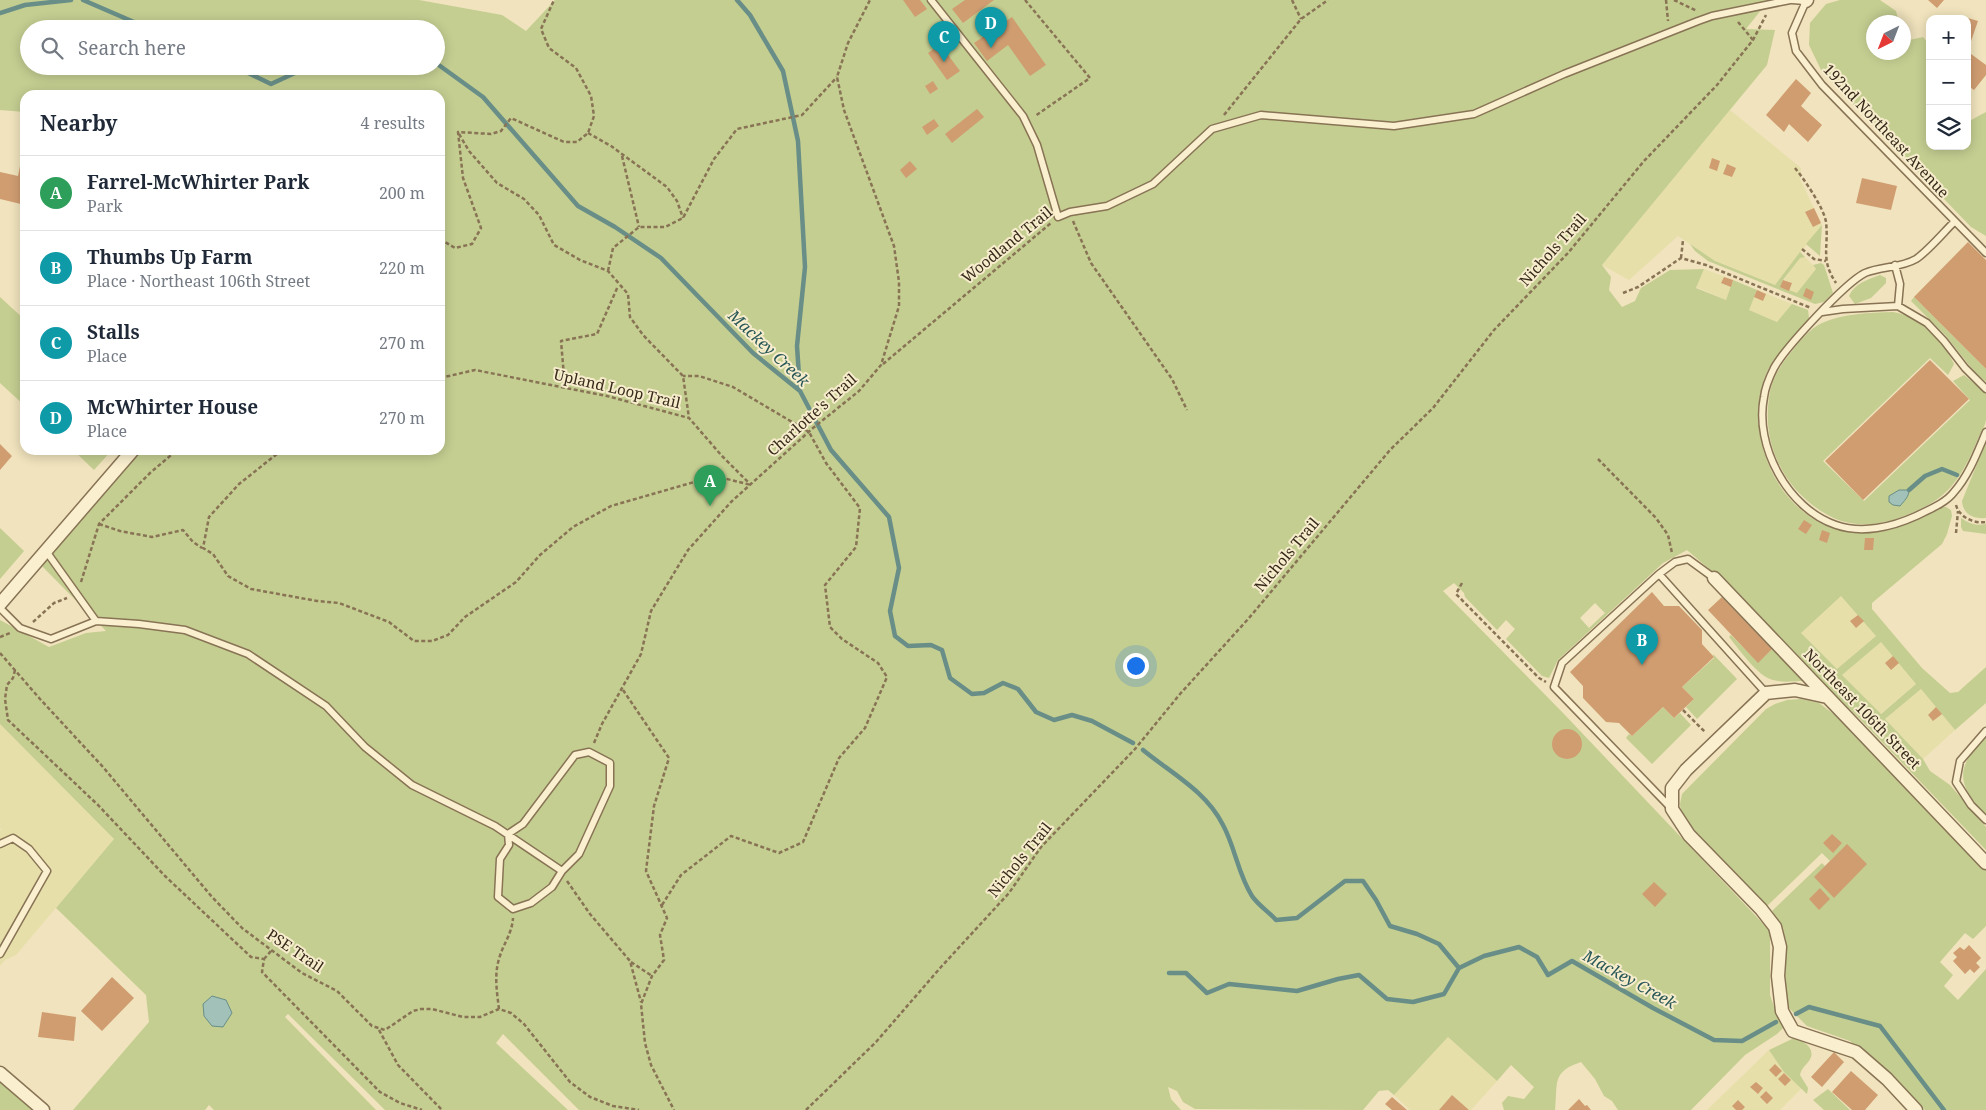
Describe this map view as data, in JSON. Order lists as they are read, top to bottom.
{
  "streets": {
    "street": ["Northeast 106th Street"],
    "lane": ["192nd Northeast Avenue", "Woodland Trail"],
    "path": [
      "Nichols Trail",
      "Upland Loop Trail",
      "Charlotte's Trail",
      "PSE Trail"
    ]
  },
  "crossings": [
    ["Woodland Trail", "Charlotte's Trail"],
    ["Upland Loop Trail", "Charlotte's Trail"]
  ],
  "water": ["Mackey Creek"],
  "north": "bottom left",
  "page": {
    "pins": [
      "D",
      "C",
      "A",
      "B"
    ],
    "map_buttons": ["+", "−"],
    "search": "Search here",
    "heading": ["Nearby", "4 results"],
    "list": [
      {
        "mark": "A",
        "name": "Farrel-McWhirter Park",
        "note": "Park",
        "value": "200 m"
      },
      {
        "mark": "B",
        "name": "Thumbs Up Farm",
        "note": "Place · Northeast 106th Street",
        "value": "220 m"
      },
      {
        "mark": "C",
        "name": "Stalls",
        "note": "Place",
        "value": "270 m"
      },
      {
        "mark": "D",
        "name": "McWhirter House",
        "note": "Place",
        "value": "270 m"
      }
    ]
  }
}
